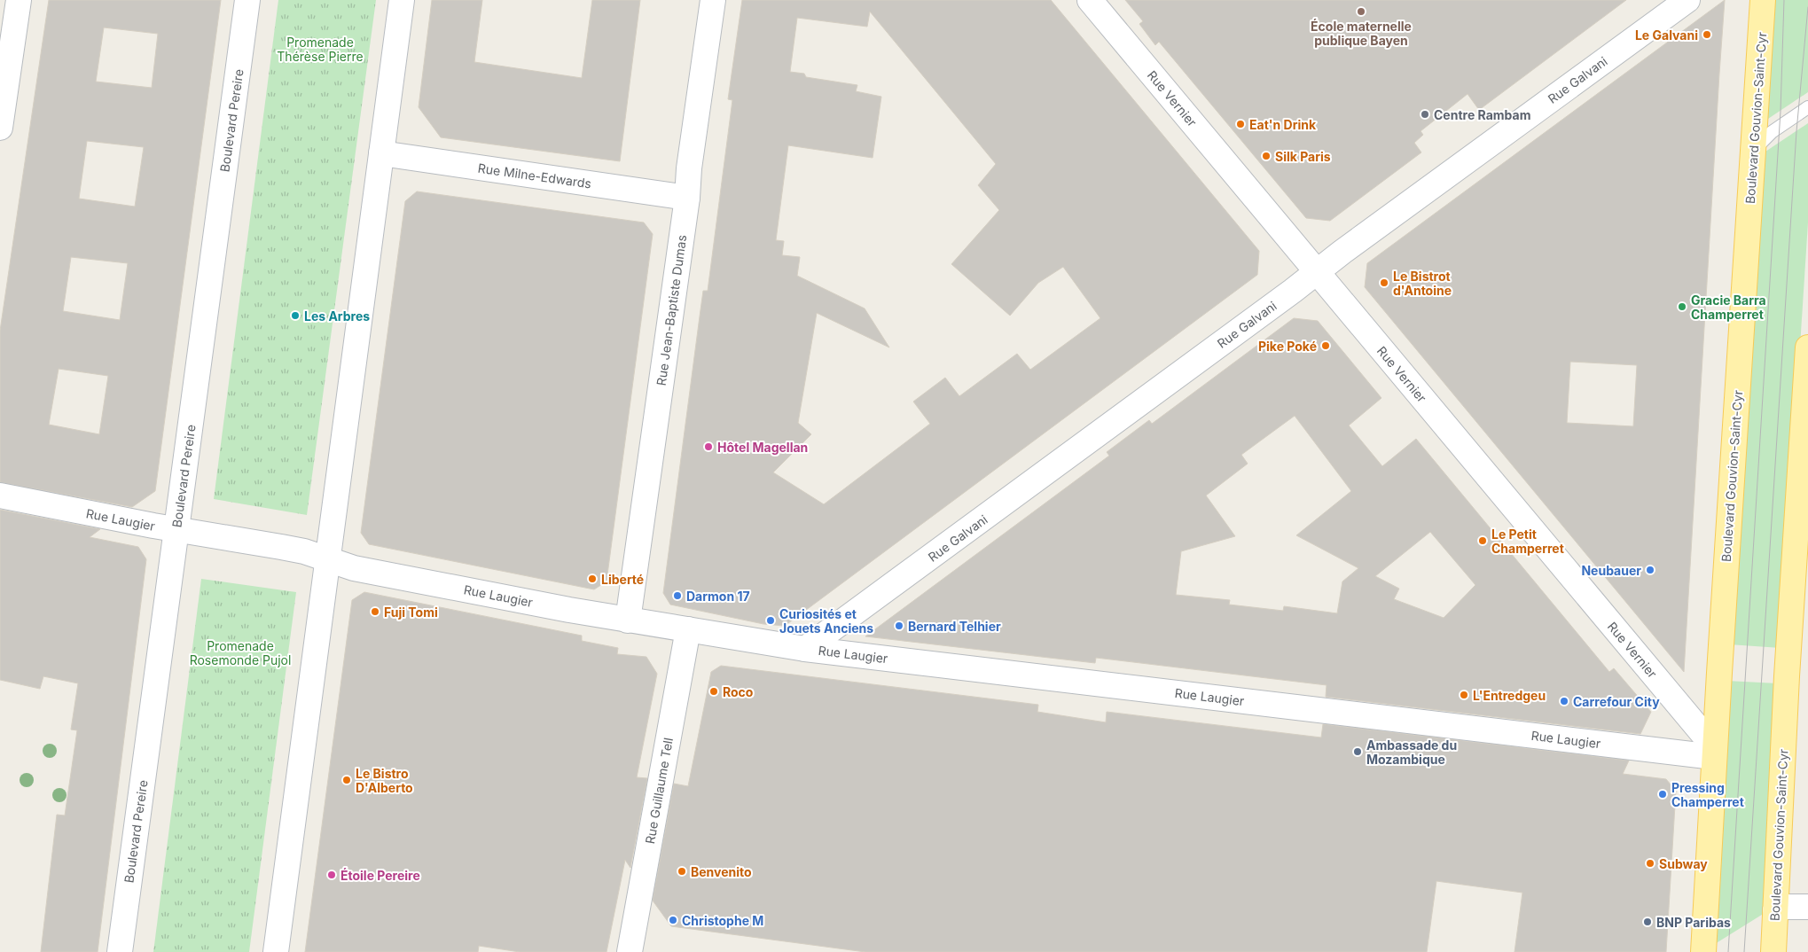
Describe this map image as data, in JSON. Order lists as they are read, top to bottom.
{
  "streets": {
    "main road": ["Boulevard Gouvion-Saint-Cyr"],
    "street": [
      "Rue Galvani",
      "Rue Vernier",
      "Boulevard Pereire",
      "Rue Milne-Edwards",
      "Rue Jean-Baptiste Dumas",
      "Rue Laugier",
      "Rue Guillaume Tell"
    ]
  },
  "crossings": [
    ["Rue Galvani", "Rue Vernier"],
    ["Rue Galvani", "Rue Laugier"],
    ["Rue Vernier", "Boulevard Gouvion-Saint-Cyr"],
    ["Rue Vernier", "Rue Laugier"],
    ["Boulevard Gouvion-Saint-Cyr", "Rue Laugier"],
    ["Boulevard Pereire", "Rue Laugier"],
    ["Rue Milne-Edwards", "Rue Jean-Baptiste Dumas"],
    ["Rue Jean-Baptiste Dumas", "Rue Laugier"],
    ["Rue Laugier", "Rue Guillaume Tell"]
  ],
  "parks": ["Promenade Thérèse Pierre", "Promenade Rosemonde Pujol"],
  "places": [
    "École maternelle publique Bayen",
    "Le Galvani",
    "Centre Rambam",
    "Eat'n Drink",
    "Silk Paris",
    "Le Bistrot d'Antoine",
    "Gracie Barra Champerret",
    "Les Arbres",
    "Pike Poké",
    "Hôtel Magellan",
    "Le Petit Champerret",
    "Neubauer",
    "Liberté",
    "Darmon 17",
    "Fuji Tomi",
    "Curiosités et Jouets Anciens",
    "Bernard Telhier",
    "Roco",
    "L'Entredgeu",
    "Carrefour City",
    "Ambassade du Mozambique",
    "Le Bistro D'Alberto",
    "Pressing Champerret",
    "Subway",
    "Benvenito",
    "Étoile Pereire",
    "Christophe M",
    "BNP Paribas"
  ]
}
